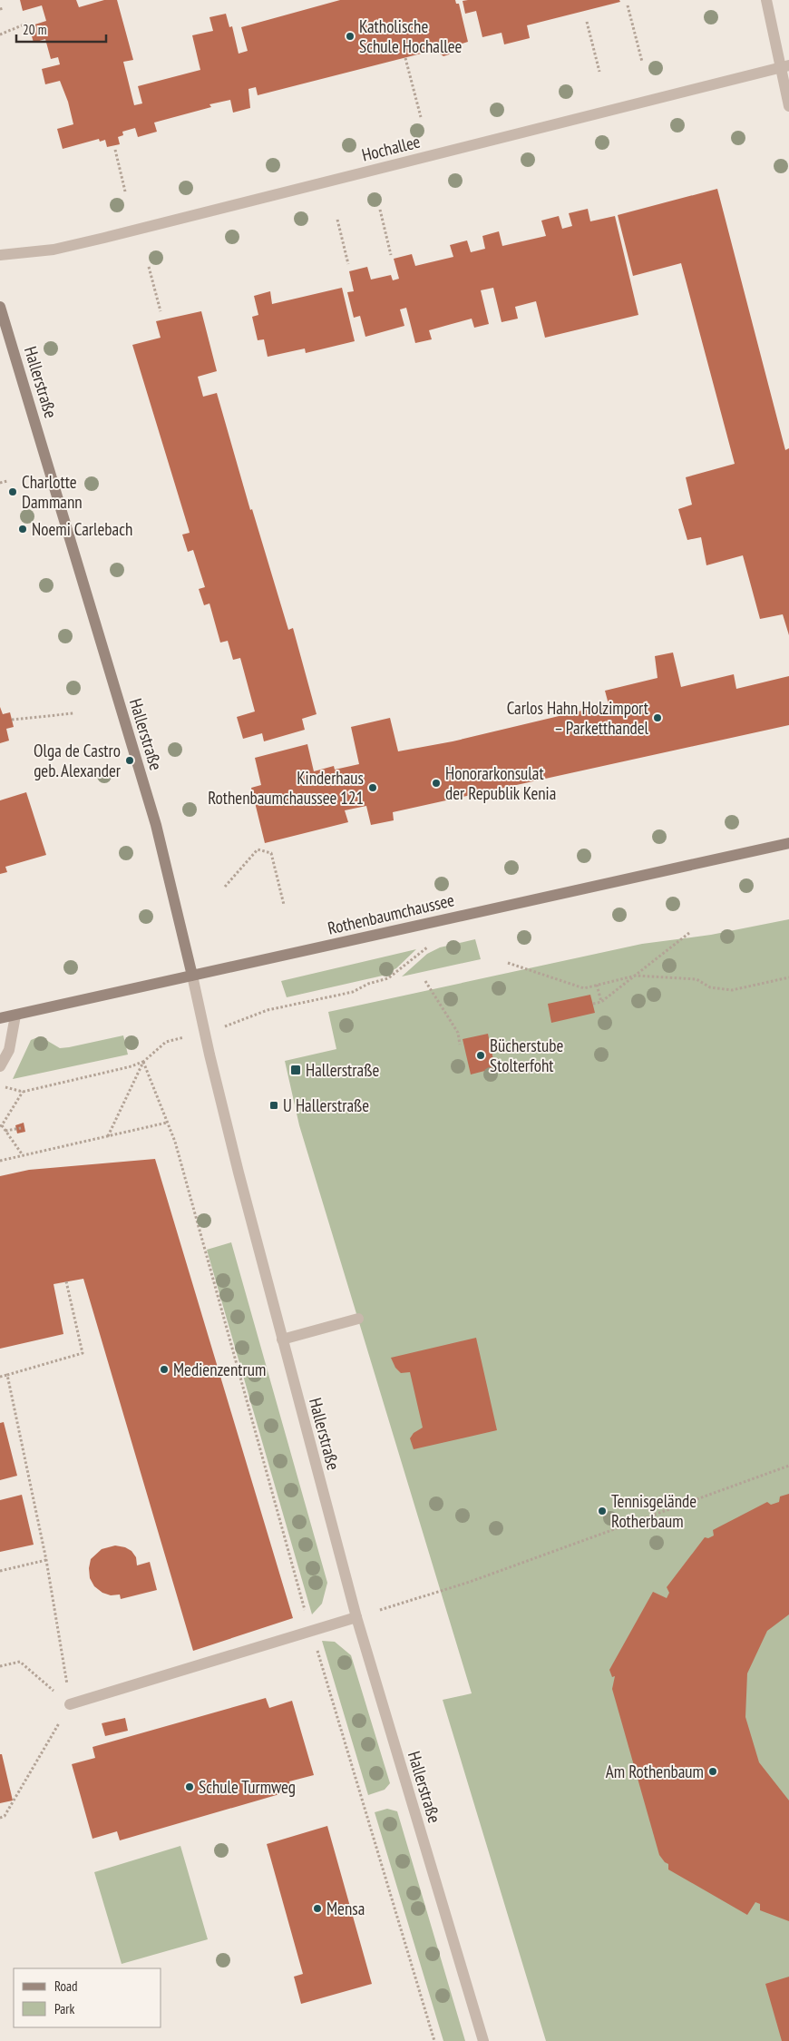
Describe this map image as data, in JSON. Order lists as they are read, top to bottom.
{
  "streets": {
    "main road": ["Hallerstraße", "Rothenbaumchaussee"],
    "street": ["Hochallee"]
  },
  "crossings": [
    ["Hallerstraße", "Rothenbaumchaussee"]
  ],
  "places": {
    "other": [
      "Katholische Schule Hochallee",
      "Charlotte Dammann",
      "Noemi Carlebach",
      "Carlos Hahn Holzimport – Parketthandel",
      "Olga de Castro geb. Alexander",
      "Honorarkonsulat der Republik Kenia",
      "Kinderhaus Rothenbaumchaussee 121",
      "Bücherstube Stolterfoht",
      "Medienzentrum",
      "Tennisgelände Rotherbaum",
      "Am Rothenbaum",
      "Schule Turmweg",
      "Mensa"
    ],
    "transit": ["Hallerstraße", "U Hallerstraße"]
  },
  "legend": ["Road", "Park"],
  "scale_bar": "20 m"
}
